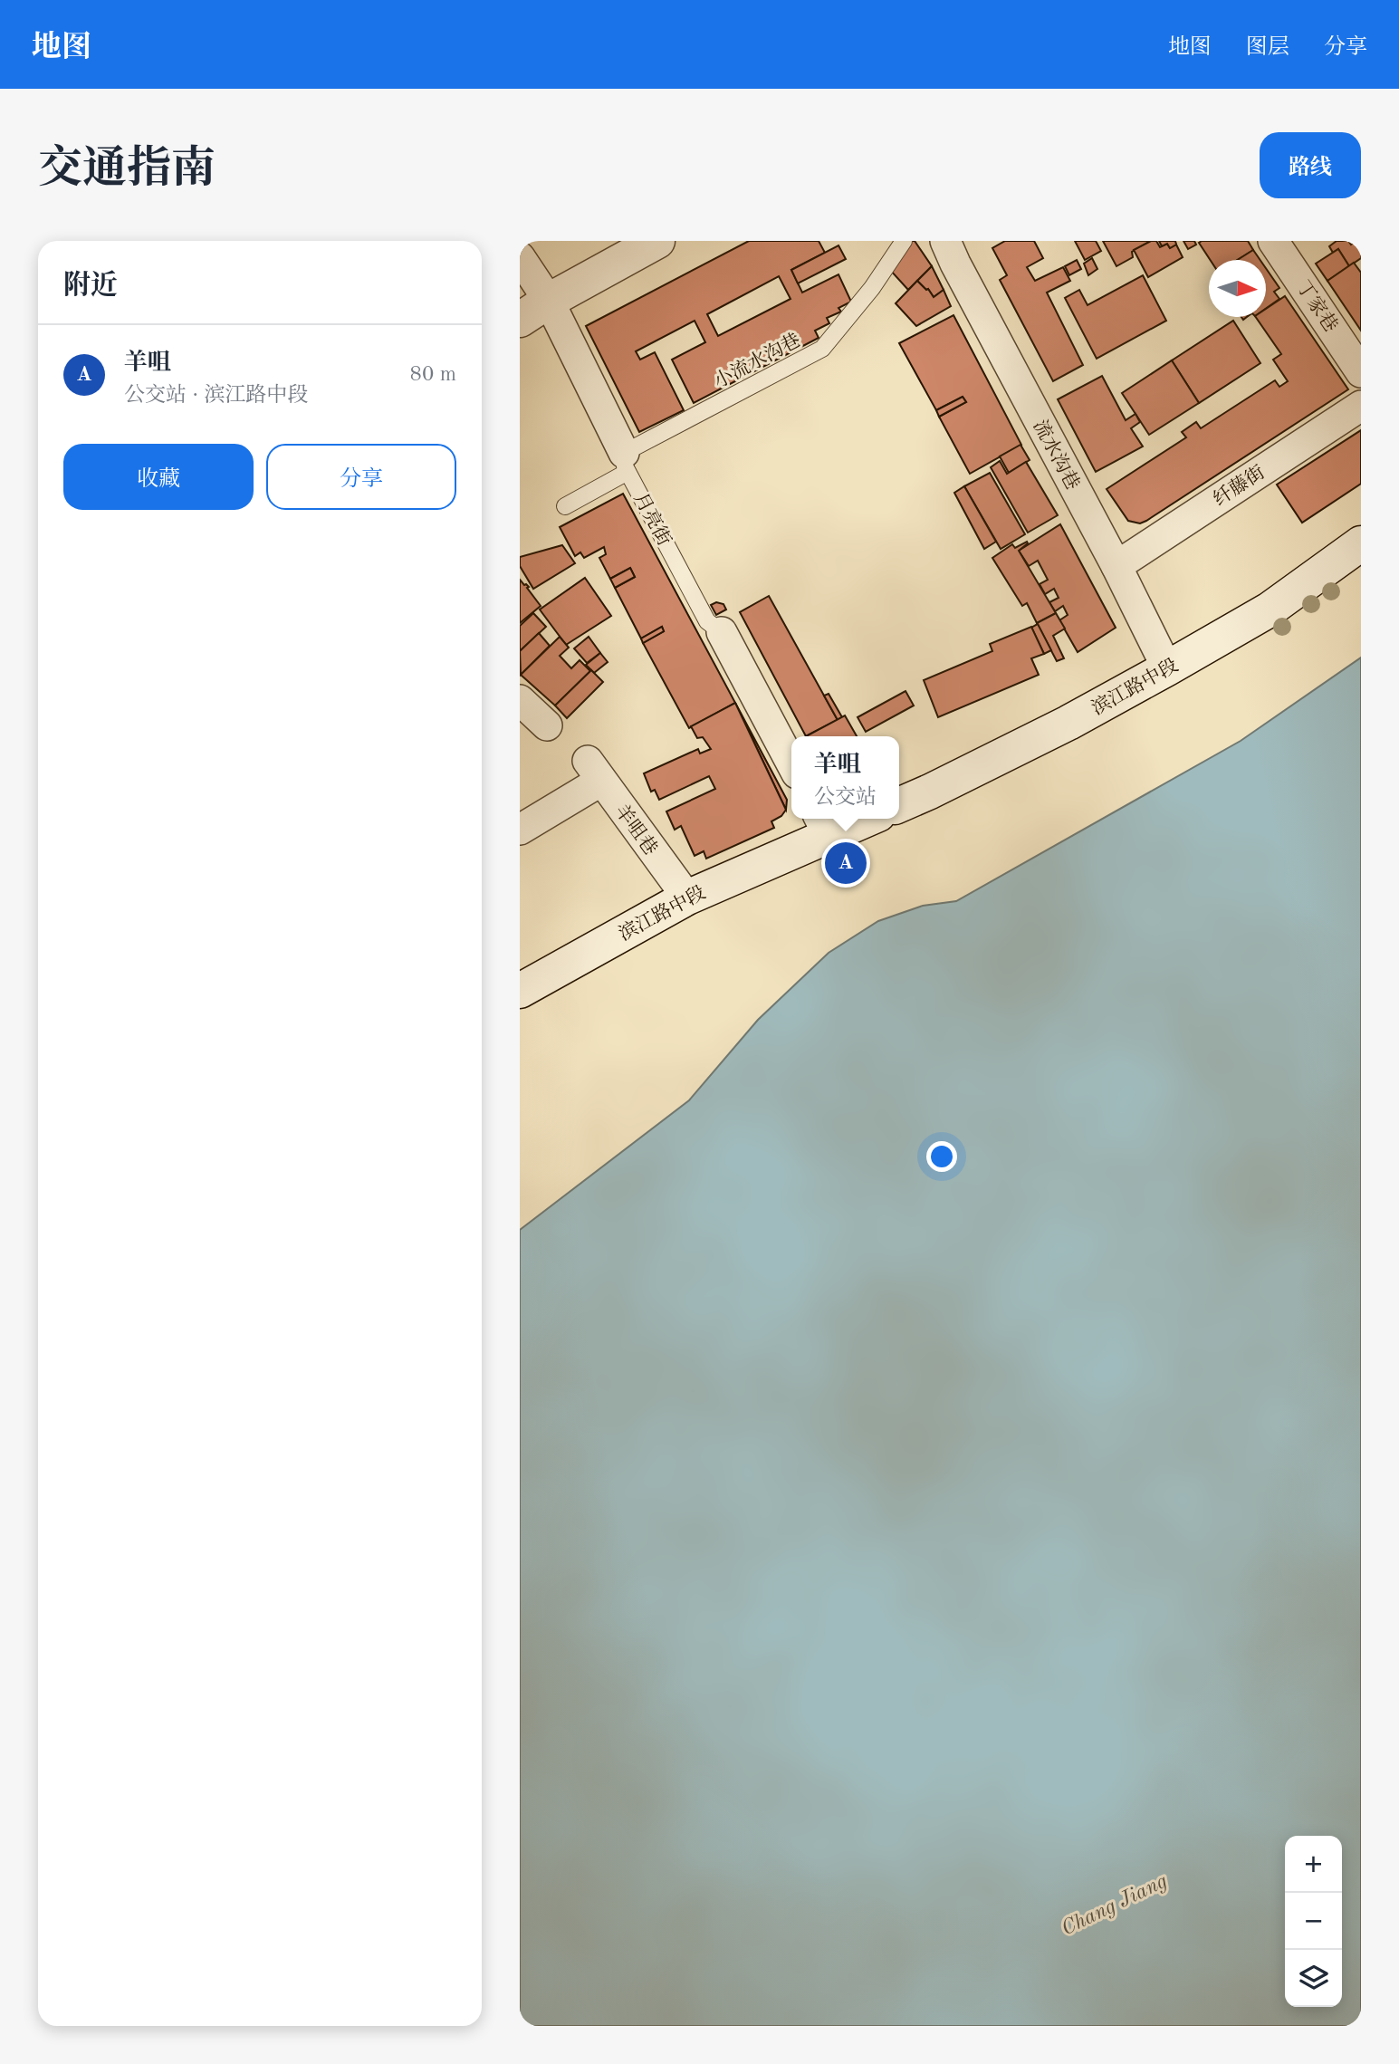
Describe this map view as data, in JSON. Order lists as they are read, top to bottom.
{
  "streets": {
    "main road": ["滨江路中段"],
    "street": [
      "丁家巷",
      "流水沟巷",
      "纤藤街",
      "月亮街",
      "羊咀巷"
    ],
    "lane": ["小流水沟巷"]
  },
  "crossings": [
    ["小流水沟巷", "月亮街"],
    ["流水沟巷", "纤藤街"],
    ["流水沟巷", "滨江路中段"],
    ["滨江路中段", "羊咀巷"]
  ],
  "water": ["Chang Jiang"],
  "north": "right",
  "page": {
    "header": "地图",
    "nav": ["地图", "图层", "分享"],
    "title": "交通指南",
    "buttons": [
      "路线",
      ["收藏", "分享"]
    ],
    "heading": "附近",
    "list": [
      {
        "mark": "A",
        "name": "羊咀",
        "note": "公交站 · 滨江路中段",
        "value": "80 m"
      }
    ],
    "popup": ["羊咀", "公交站"],
    "pins": "A",
    "map_buttons": ["+", "−"]
  }
}
